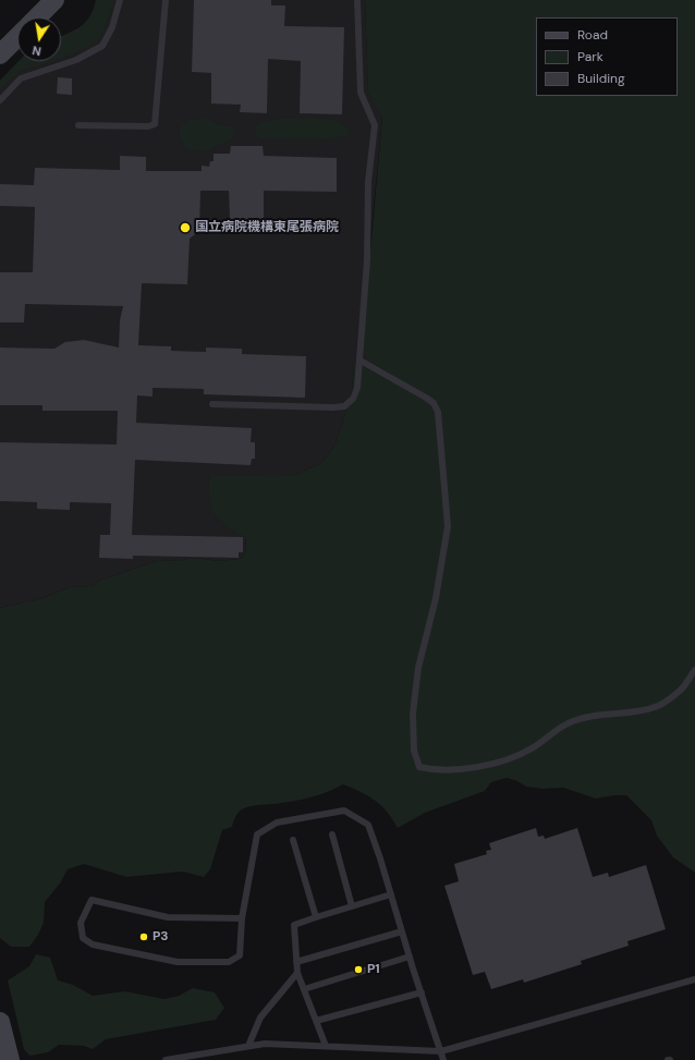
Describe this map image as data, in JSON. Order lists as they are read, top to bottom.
{
  "places": ["国立病院機構東尾張病院", "P3", "P1"],
  "legend": ["Road", "Park", "Building"],
  "north": "bottom"
}
